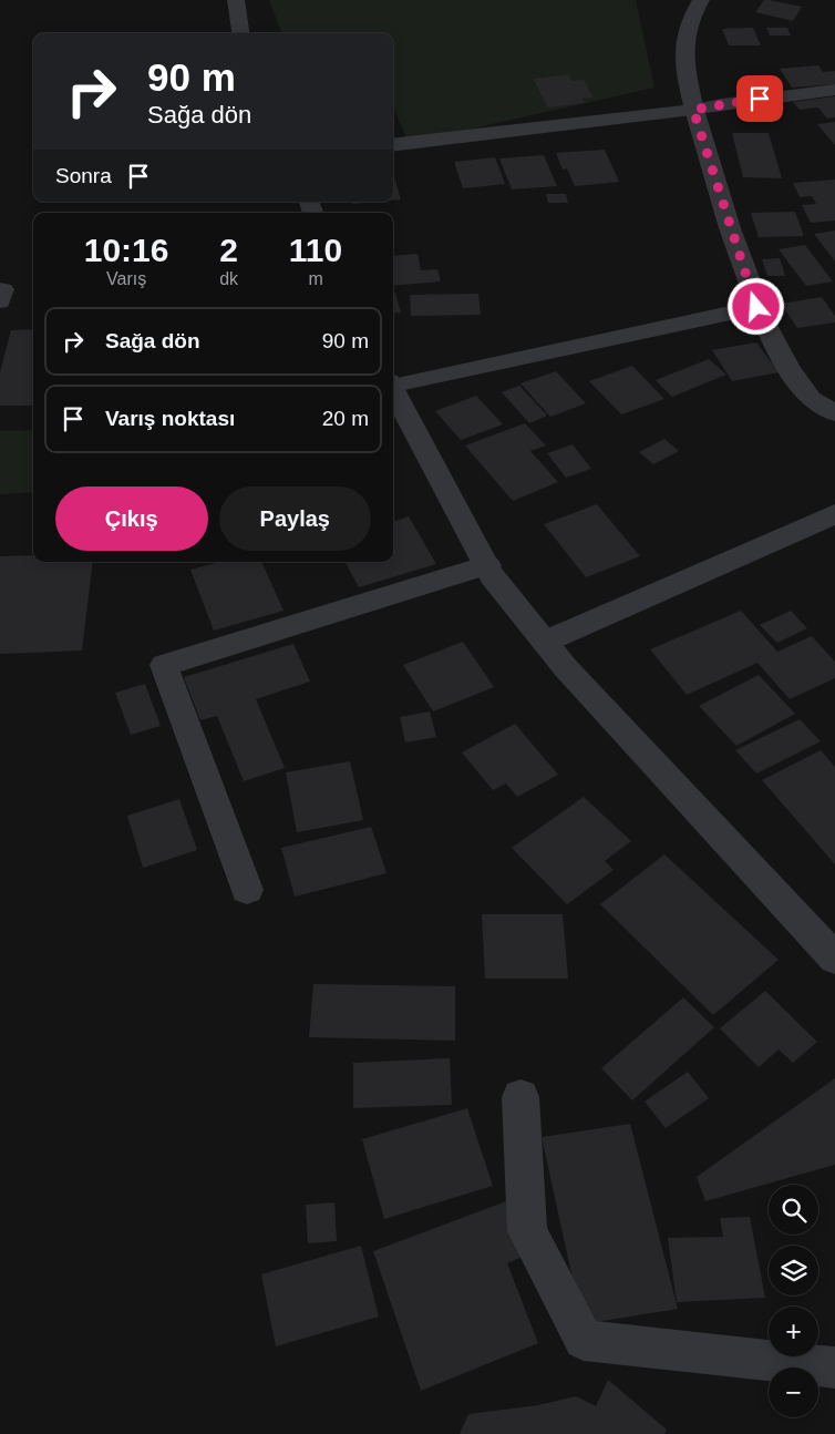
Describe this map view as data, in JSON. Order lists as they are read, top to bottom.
{
  "page": {
    "turn": ["90 m", "Sağa dön"],
    "then": "Sonra",
    "eta": [
      "10:16",
      "Varış",
      "2",
      "dk",
      "110",
      "m"
    ],
    "list": [
      {
        "name": "Sağa dön",
        "value": "90 m"
      },
      {
        "name": "Varış noktası",
        "value": "20 m"
      }
    ],
    "buttons": ["Çıkış", "Paylaş"],
    "map_buttons": ["+", "−"]
  }
}
